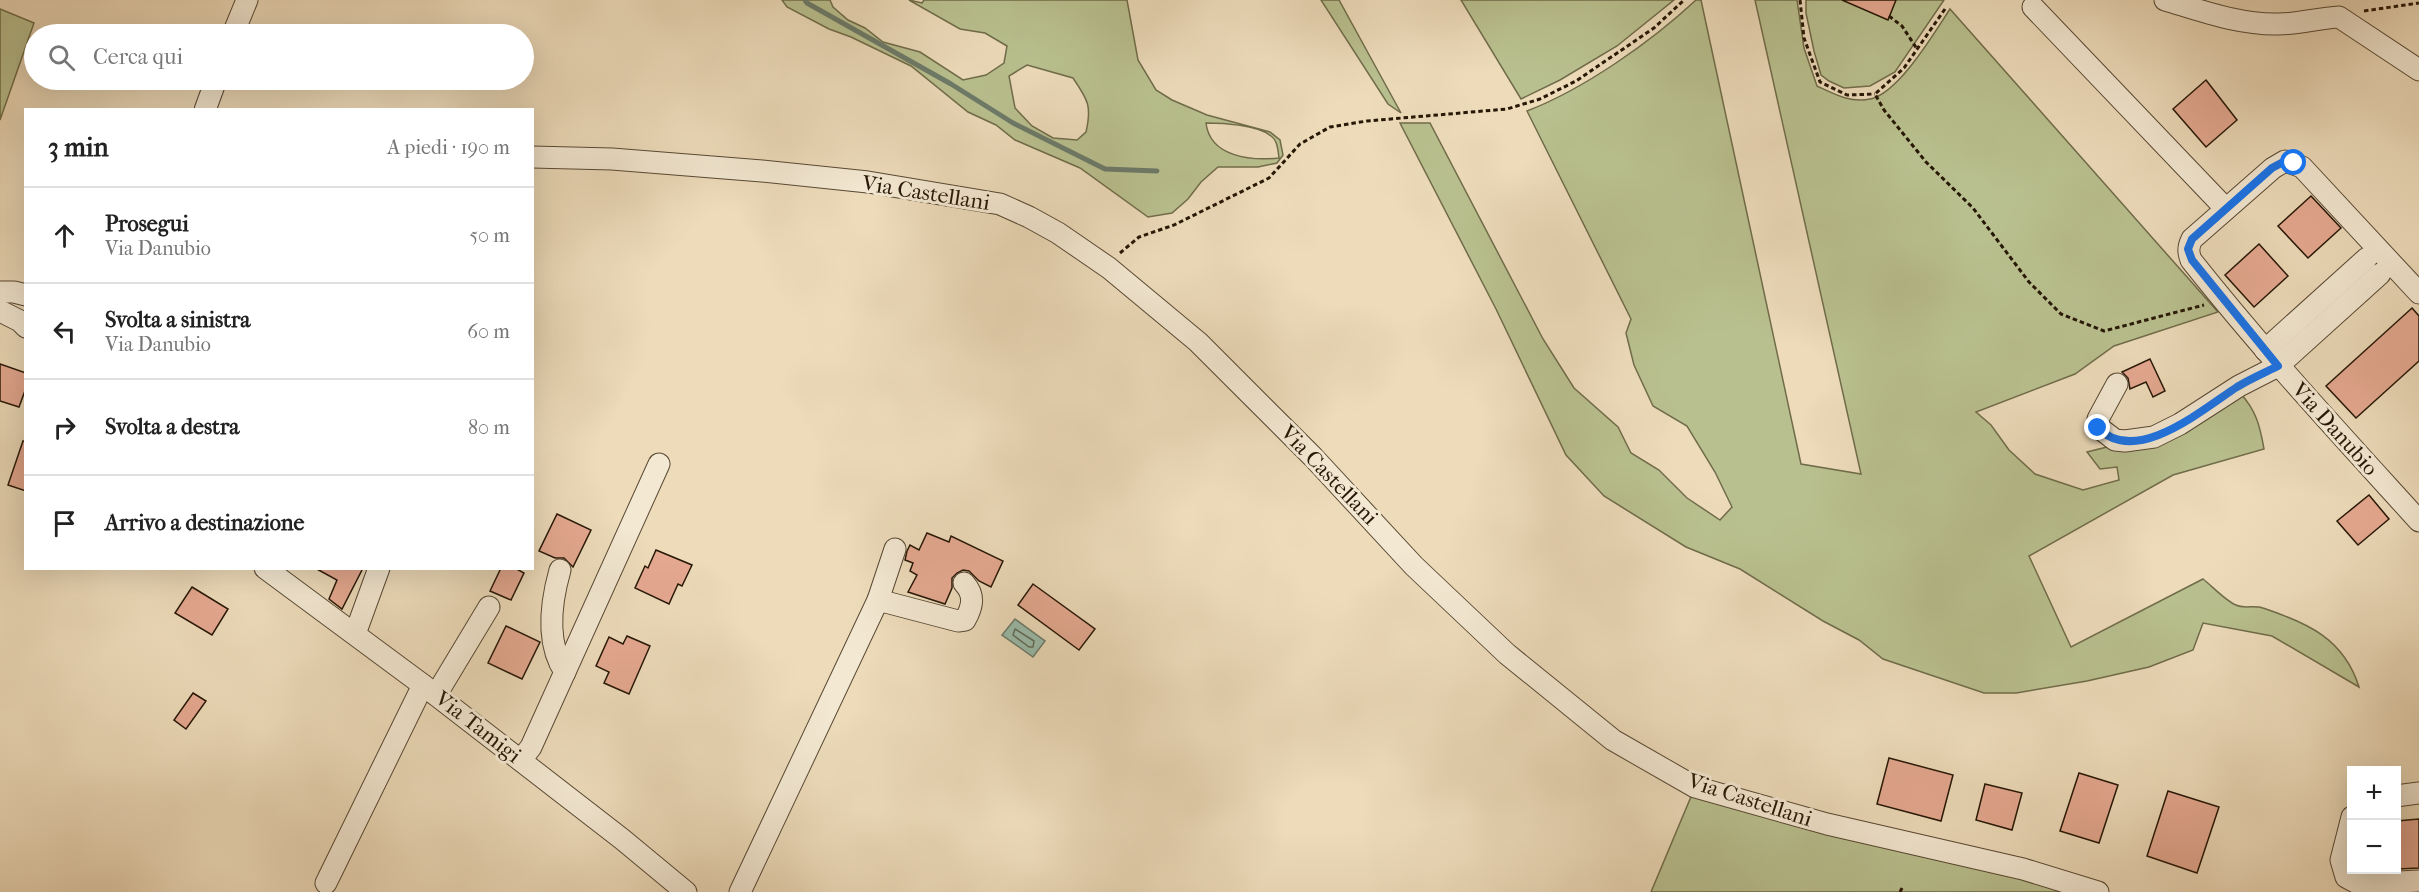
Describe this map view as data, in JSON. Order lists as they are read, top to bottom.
{
  "streets": {
    "street": ["Via Castellani", "Via Danubio", "Via Tamigi"]
  },
  "page": {
    "search": "Cerca qui",
    "heading": ["3 min", "A piedi · 190 m"],
    "list": [
      ["Prosegui", "Via Danubio", "50 m"],
      ["Svolta a sinistra", "Via Danubio", "60 m"],
      ["Svolta a destra", "80 m"],
      "Arrivo a destinazione"
    ],
    "map_buttons": ["+", "−"]
  }
}
